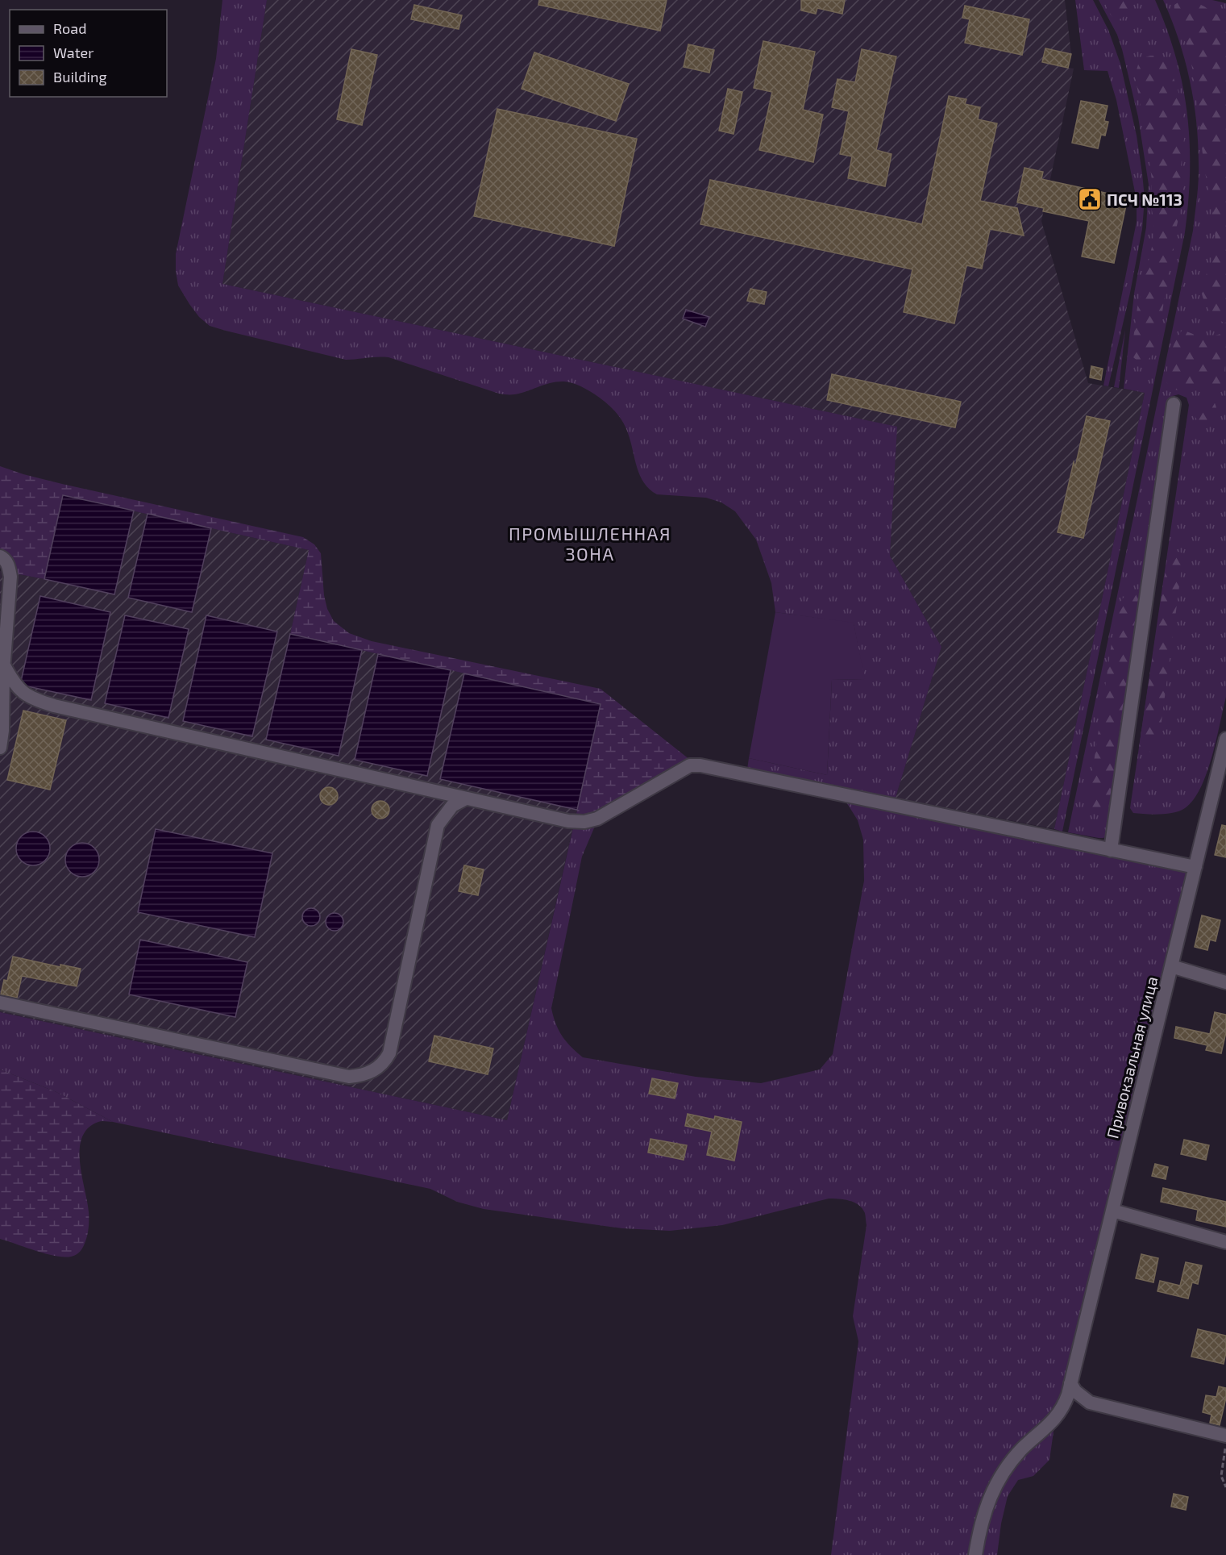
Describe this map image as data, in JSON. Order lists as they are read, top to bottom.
{
  "streets": {
    "street": ["Привокзальная улица"]
  },
  "districts": ["ПРОМЫШЛЕННАЯ ЗОНА"],
  "places": {
    "public building": ["ПСЧ №113"]
  },
  "legend": ["Road", "Water", "Building"]
}
